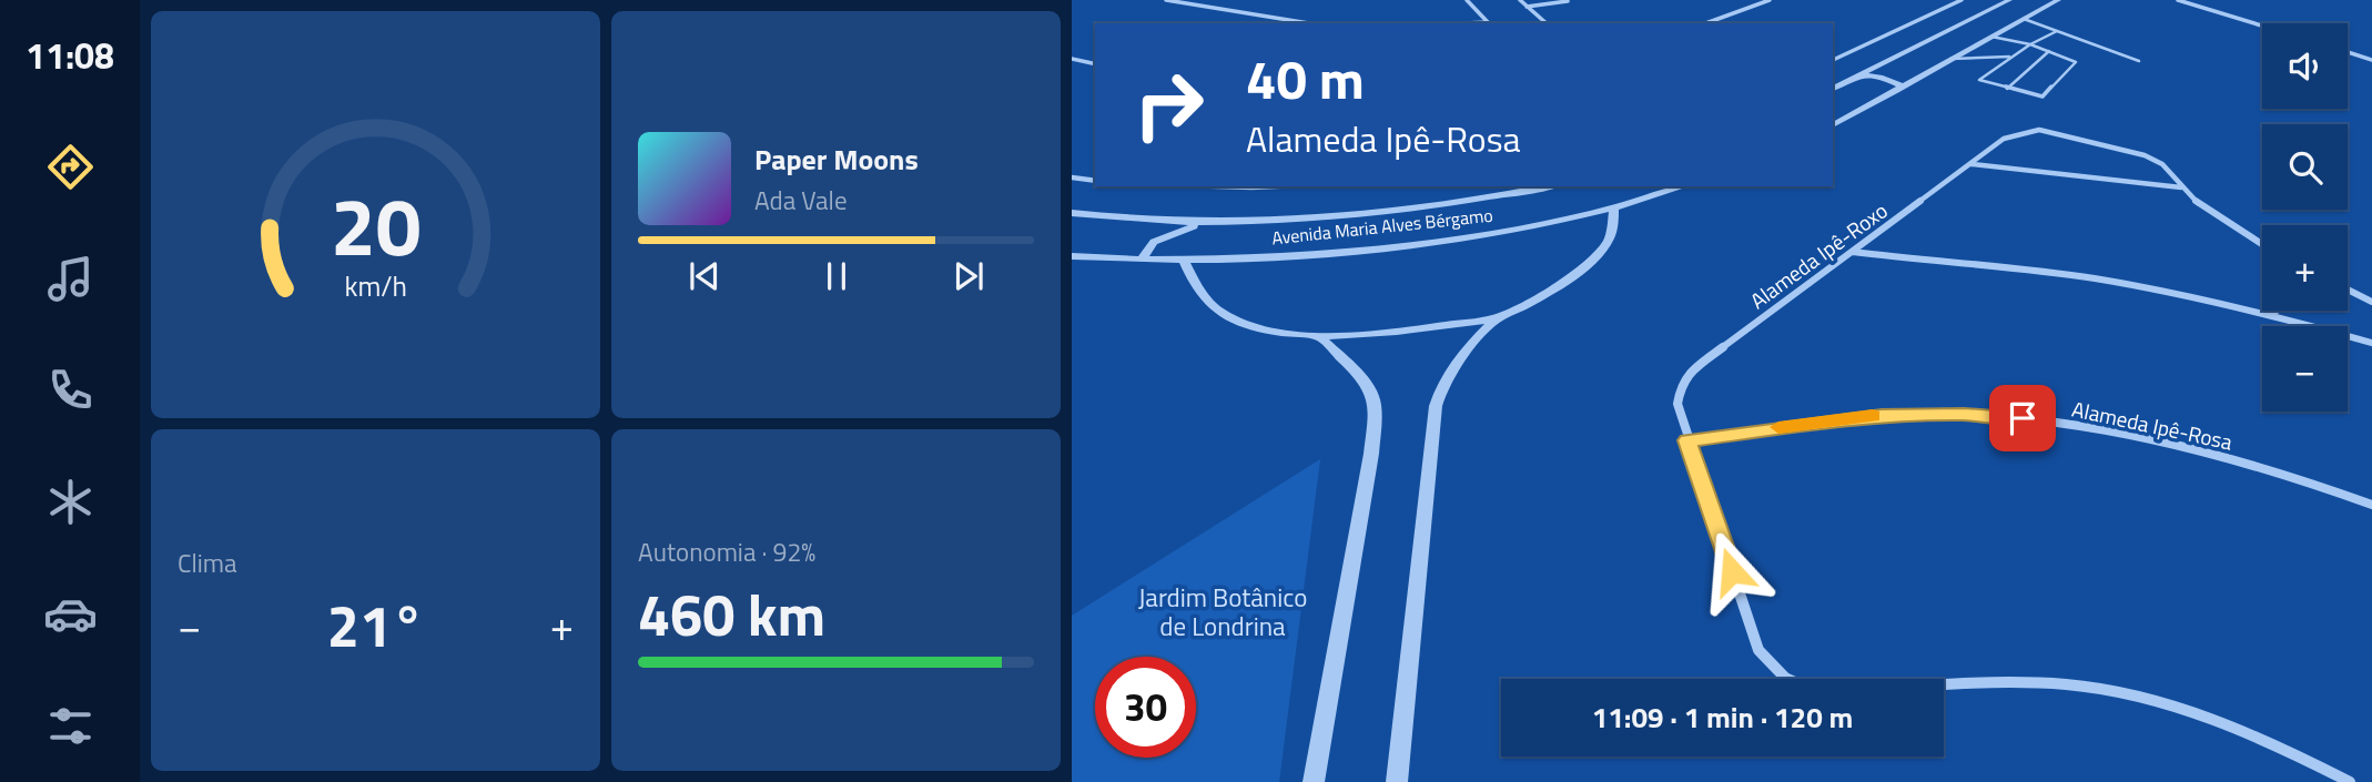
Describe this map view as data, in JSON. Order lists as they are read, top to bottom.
{
  "streets": {
    "street": ["Avenida Maria Alves Bérgamo", "Alameda Ipê-Roxo", "Alameda Ipê-Rosa"]
  },
  "crossings": [
    ["Alameda Ipê-Roxo", "Alameda Ipê-Rosa"]
  ],
  "parks": ["Jardim Botânico de Londrina"],
  "page": {
    "tabs": "11:08",
    "map_buttons": ["+", "−"],
    "turn": ["40 m", "Alameda Ipê-Rosa"],
    "song": ["Paper Moons", "Ada Vale"],
    "tile": [
      "Clima",
      ["Autonomia · 92%", "460 km"]
    ],
    "heat": ["−", "21°", "+"],
    "limit": "30",
    "trip": "11:09 · 1 min · 120 m",
    "gauge": ["20", "km/h"]
  }
}
